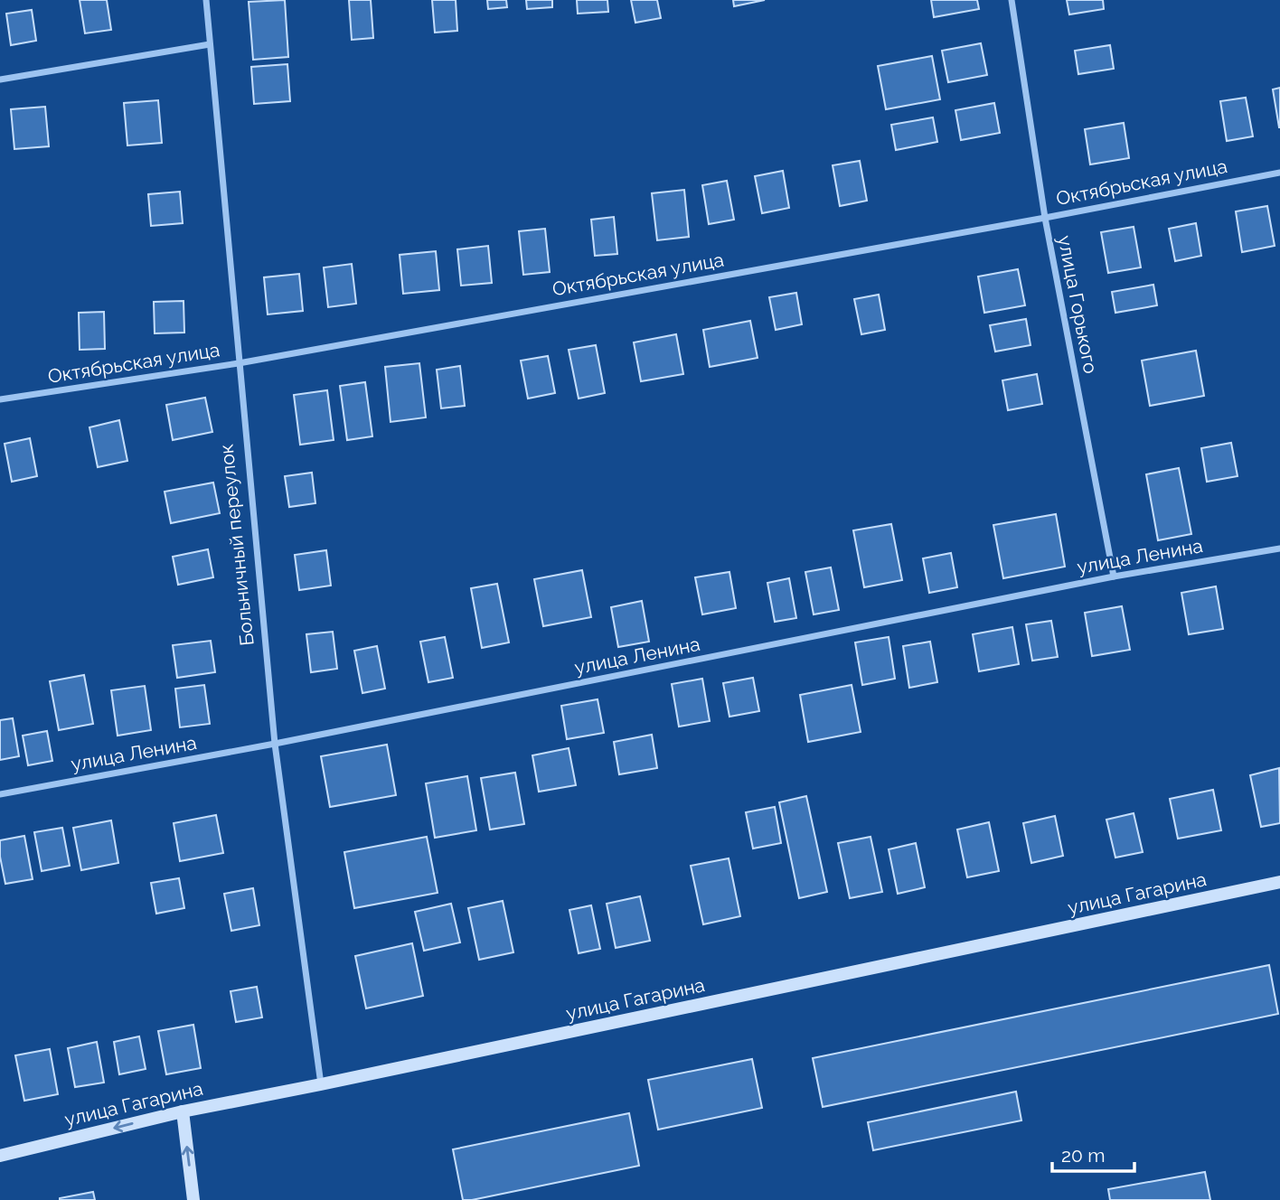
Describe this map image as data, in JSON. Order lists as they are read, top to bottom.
{
  "streets": {
    "main road": ["улица Гагарина"],
    "street": [
      "Октябрьская улица",
      "улица Горького",
      "Больничный переулок",
      "улица Ленина"
    ]
  },
  "crossings": [
    ["Октябрьская улица", "улица Горького"],
    ["Октябрьская улица", "Больничный переулок"],
    ["улица Горького", "улица Ленина"],
    ["Больничный переулок", "улица Ленина"],
    ["Больничный переулок", "улица Гагарина"]
  ],
  "scale_bar": "20 m"
}
